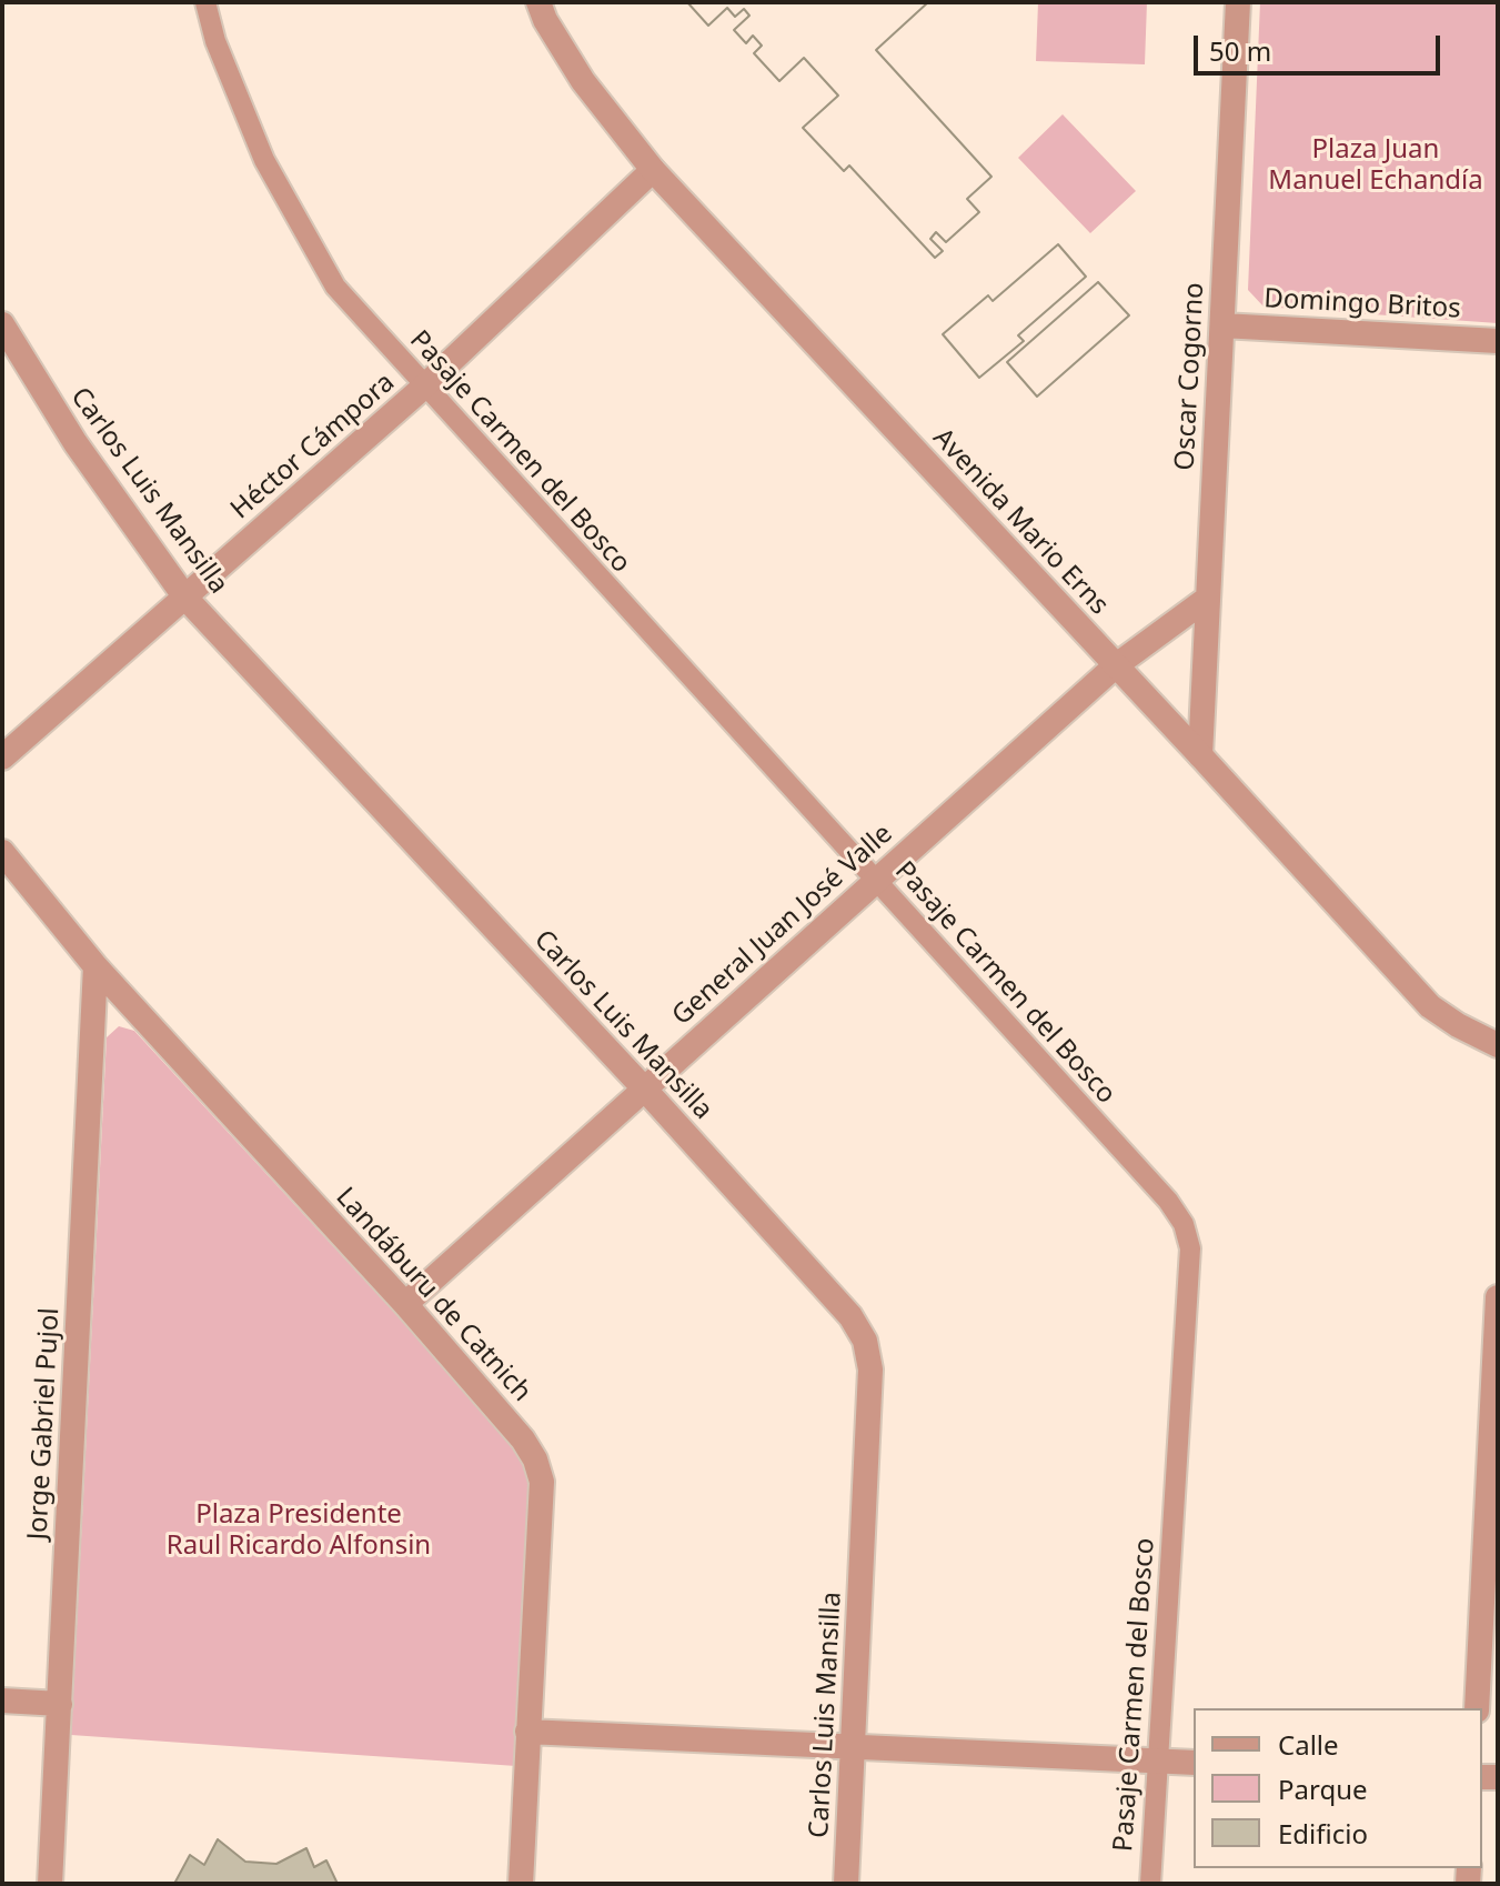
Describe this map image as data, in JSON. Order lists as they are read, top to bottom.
{
  "streets": {
    "street": [
      "Domingo Britos",
      "Oscar Cogorno",
      "Héctor Cámpora",
      "Carlos Luis Mansilla",
      "Avenida Mario Erns",
      "General Juan José Valle",
      "Landáburu de Catnich",
      "Jorge Gabriel Pujol"
    ],
    "lane": ["Pasaje Carmen del Bosco"]
  },
  "crossings": [
    ["Domingo Britos", "Oscar Cogorno"],
    ["Oscar Cogorno", "Avenida Mario Erns"],
    ["Oscar Cogorno", "General Juan José Valle"],
    ["Héctor Cámpora", "Pasaje Carmen del Bosco"],
    ["Héctor Cámpora", "Carlos Luis Mansilla"],
    ["Héctor Cámpora", "Avenida Mario Erns"],
    ["Pasaje Carmen del Bosco", "General Juan José Valle"],
    ["Carlos Luis Mansilla", "General Juan José Valle"],
    ["Avenida Mario Erns", "General Juan José Valle"],
    ["General Juan José Valle", "Landáburu de Catnich"],
    ["Landáburu de Catnich", "Jorge Gabriel Pujol"]
  ],
  "parks": ["Plaza Juan Manuel Echandía", "Plaza Presidente Raul Ricardo Alfonsin"],
  "legend": ["Calle", "Parque", "Edificio"],
  "scale_bar": "50 m"
}
